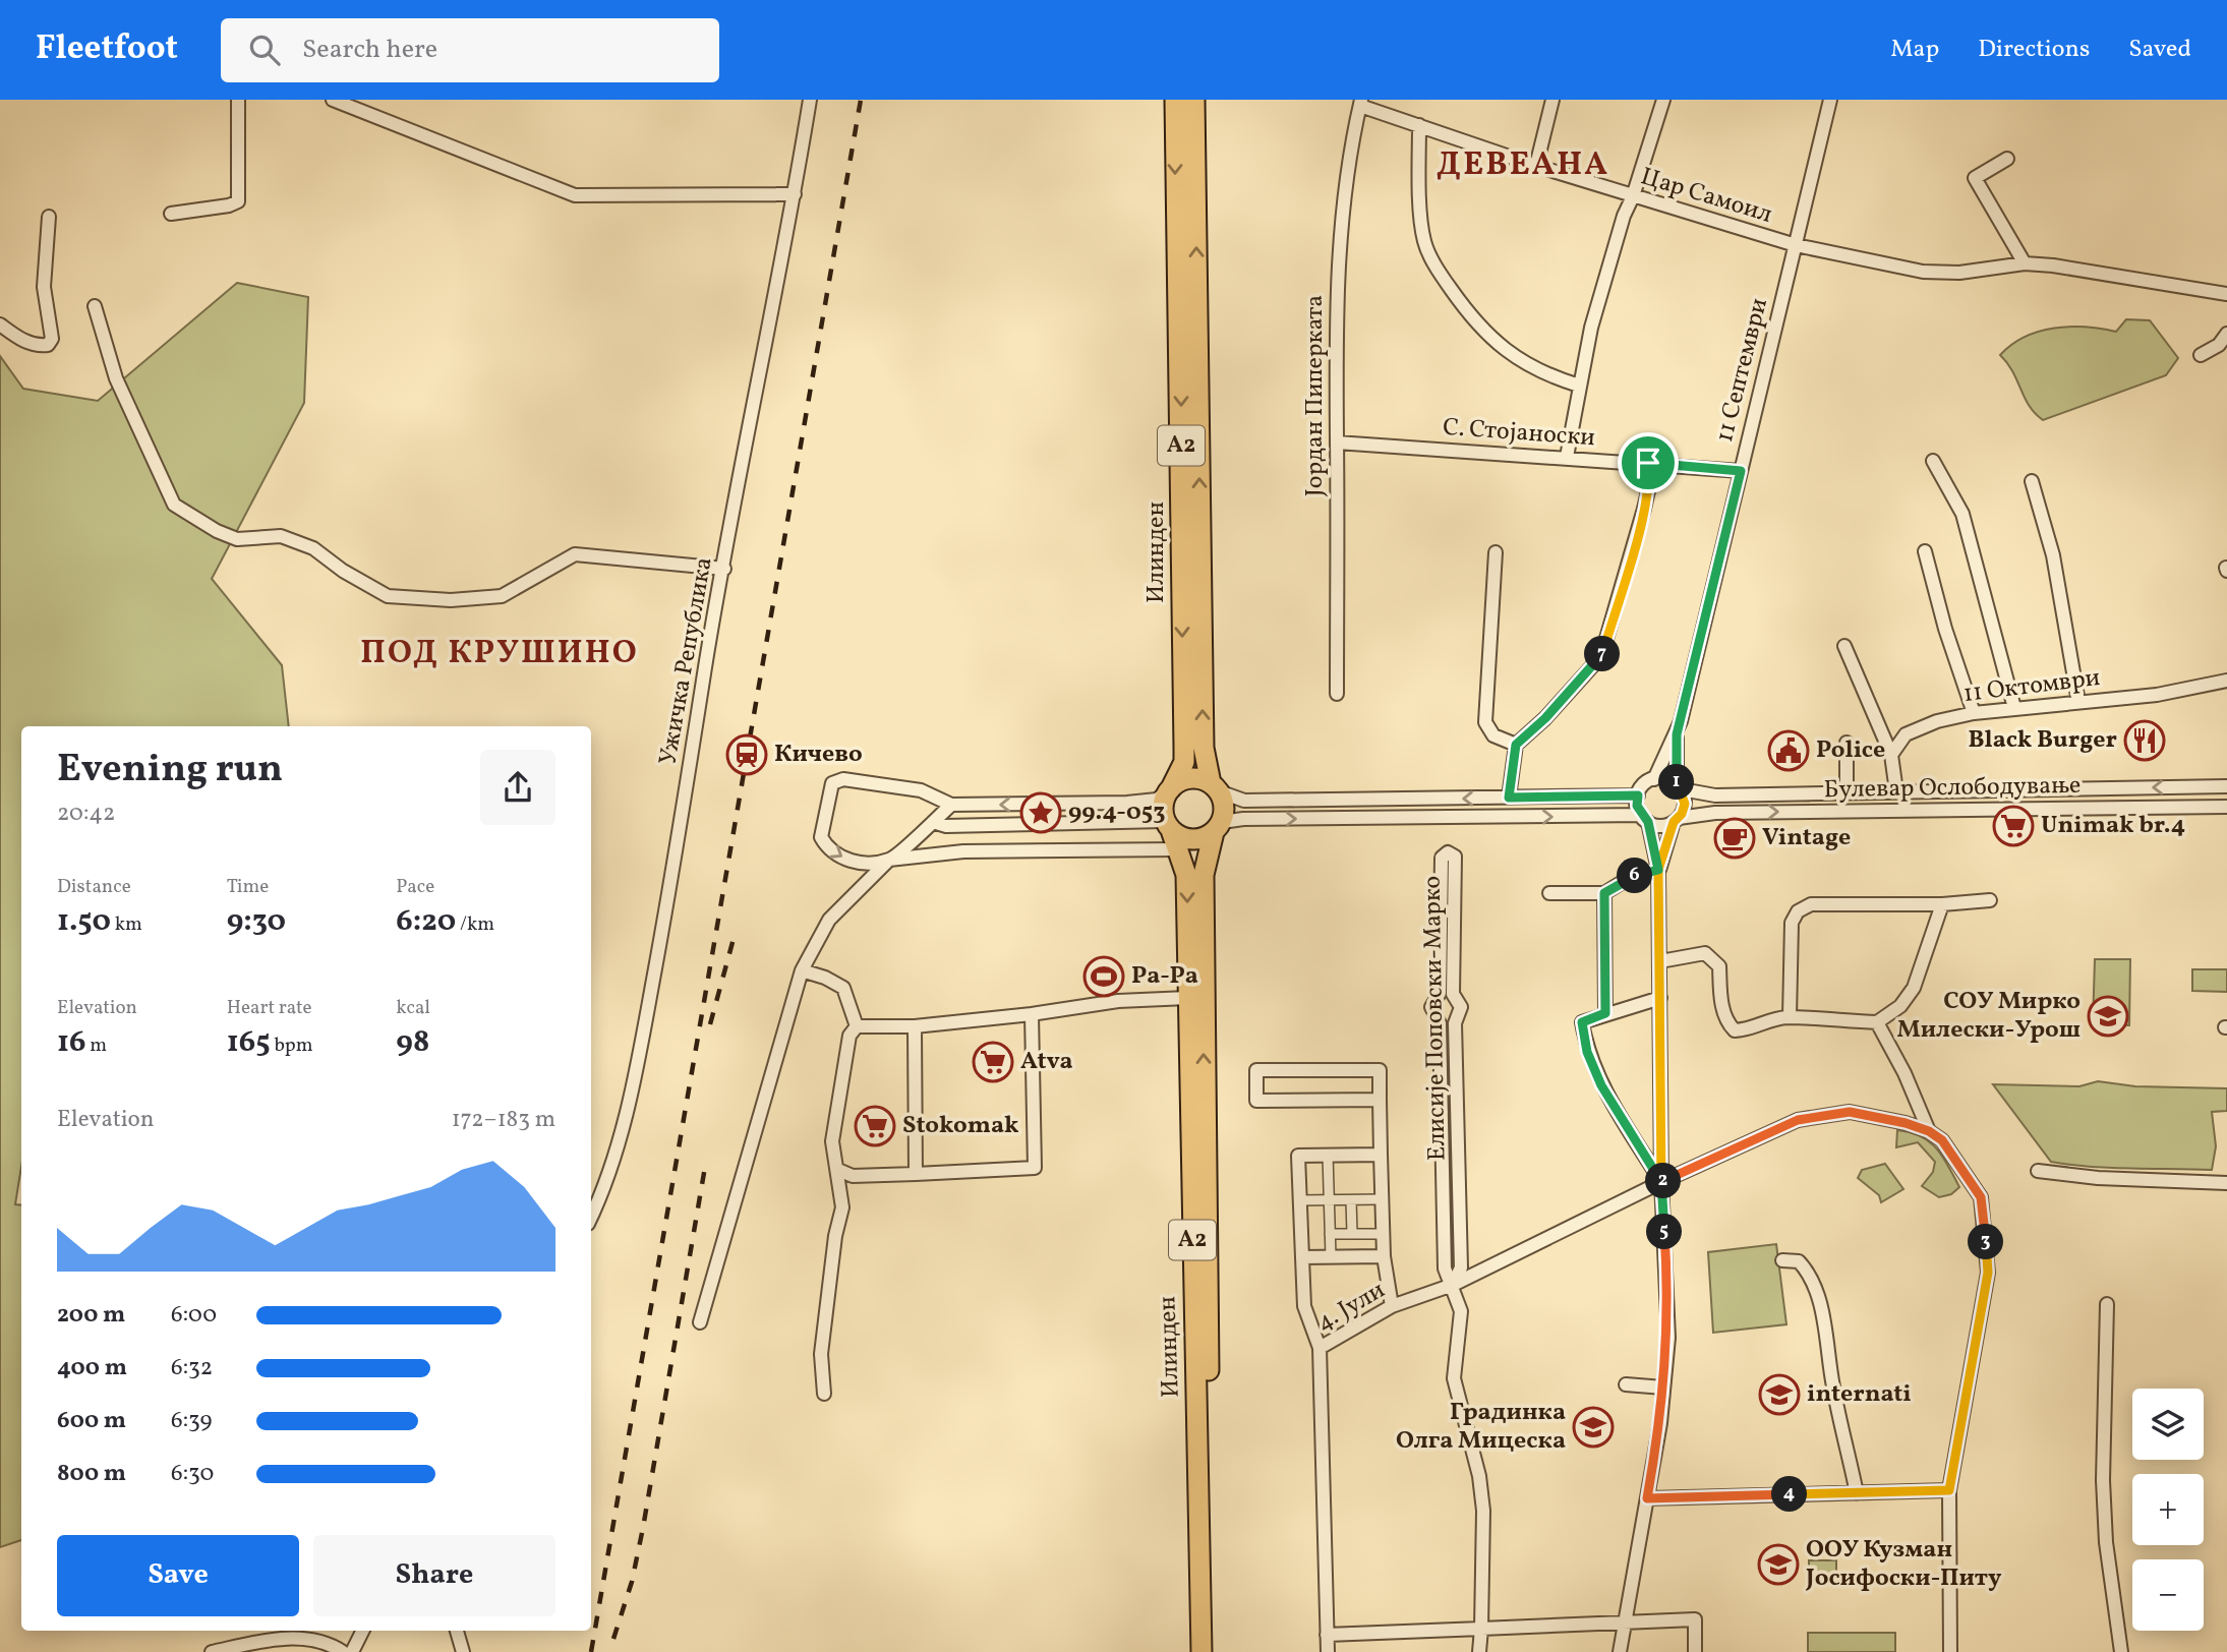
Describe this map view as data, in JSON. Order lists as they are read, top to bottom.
{
  "streets": {
    "main road": ["A2", "Илинден"],
    "street": [
      "Цар Самоил",
      "11 Септември",
      "Јордан Пиперката",
      "С. Стојаноски",
      "Ужичка Република",
      "11 Октомври",
      "Булевар Ослободување",
      "Елисије Поповски-Марко",
      "4. Јули"
    ]
  },
  "crossings": [
    ["Цар Самоил", "11 Септември"],
    ["Цар Самоил", "Јордан Пиперката"],
    ["11 Септември", "С. Стојаноски"],
    ["11 Септември", "Булевар Ослободување"],
    ["Јордан Пиперката", "С. Стојаноски"],
    ["Елисије Поповски-Марко", "4. Јули"]
  ],
  "districts": ["ДЕВЕАНА", "ПОД КРУШИНО"],
  "places": {
    "restaurant": ["Black Burger"],
    "public building": ["Police"],
    "station": ["Кичево"],
    "place": ["99.4-053"],
    "supermarket": ["Unimak br.4", "Atva", "Stokomak"],
    "cafe": ["Vintage"],
    "sports": ["Ра-Ра"],
    "school or university": [
      "СОУ Мирко Милески-Урош",
      "internati",
      "Градинка Олга Мицеска",
      "ООУ Кузман Јосифоски-Питу"
    ]
  },
  "page": {
    "header": "Fleetfoot",
    "search": "Search here",
    "nav": ["Map", "Directions", "Saved"],
    "pins": [
      "7",
      "1",
      "6",
      "2",
      "5",
      "3",
      "4"
    ],
    "heading": ["Evening run", "20:42"],
    "stats": [
      ["Distance", "1.50 km"],
      ["Time", "9:30"],
      ["Pace", "6:20 /km"],
      ["Elevation", "16 m"],
      ["Heart rate", "165 bpm"],
      ["kcal", "98"]
    ],
    "chart": ["Elevation", "172–183 m"],
    "list": [
      {
        "name": "200 m",
        "note": "6:00"
      },
      {
        "name": "400 m",
        "note": "6:32"
      },
      {
        "name": "600 m",
        "note": "6:39"
      },
      {
        "name": "800 m",
        "note": "6:30"
      }
    ],
    "map_buttons": ["+", "−"],
    "buttons": ["Save", "Share"]
  }
}
